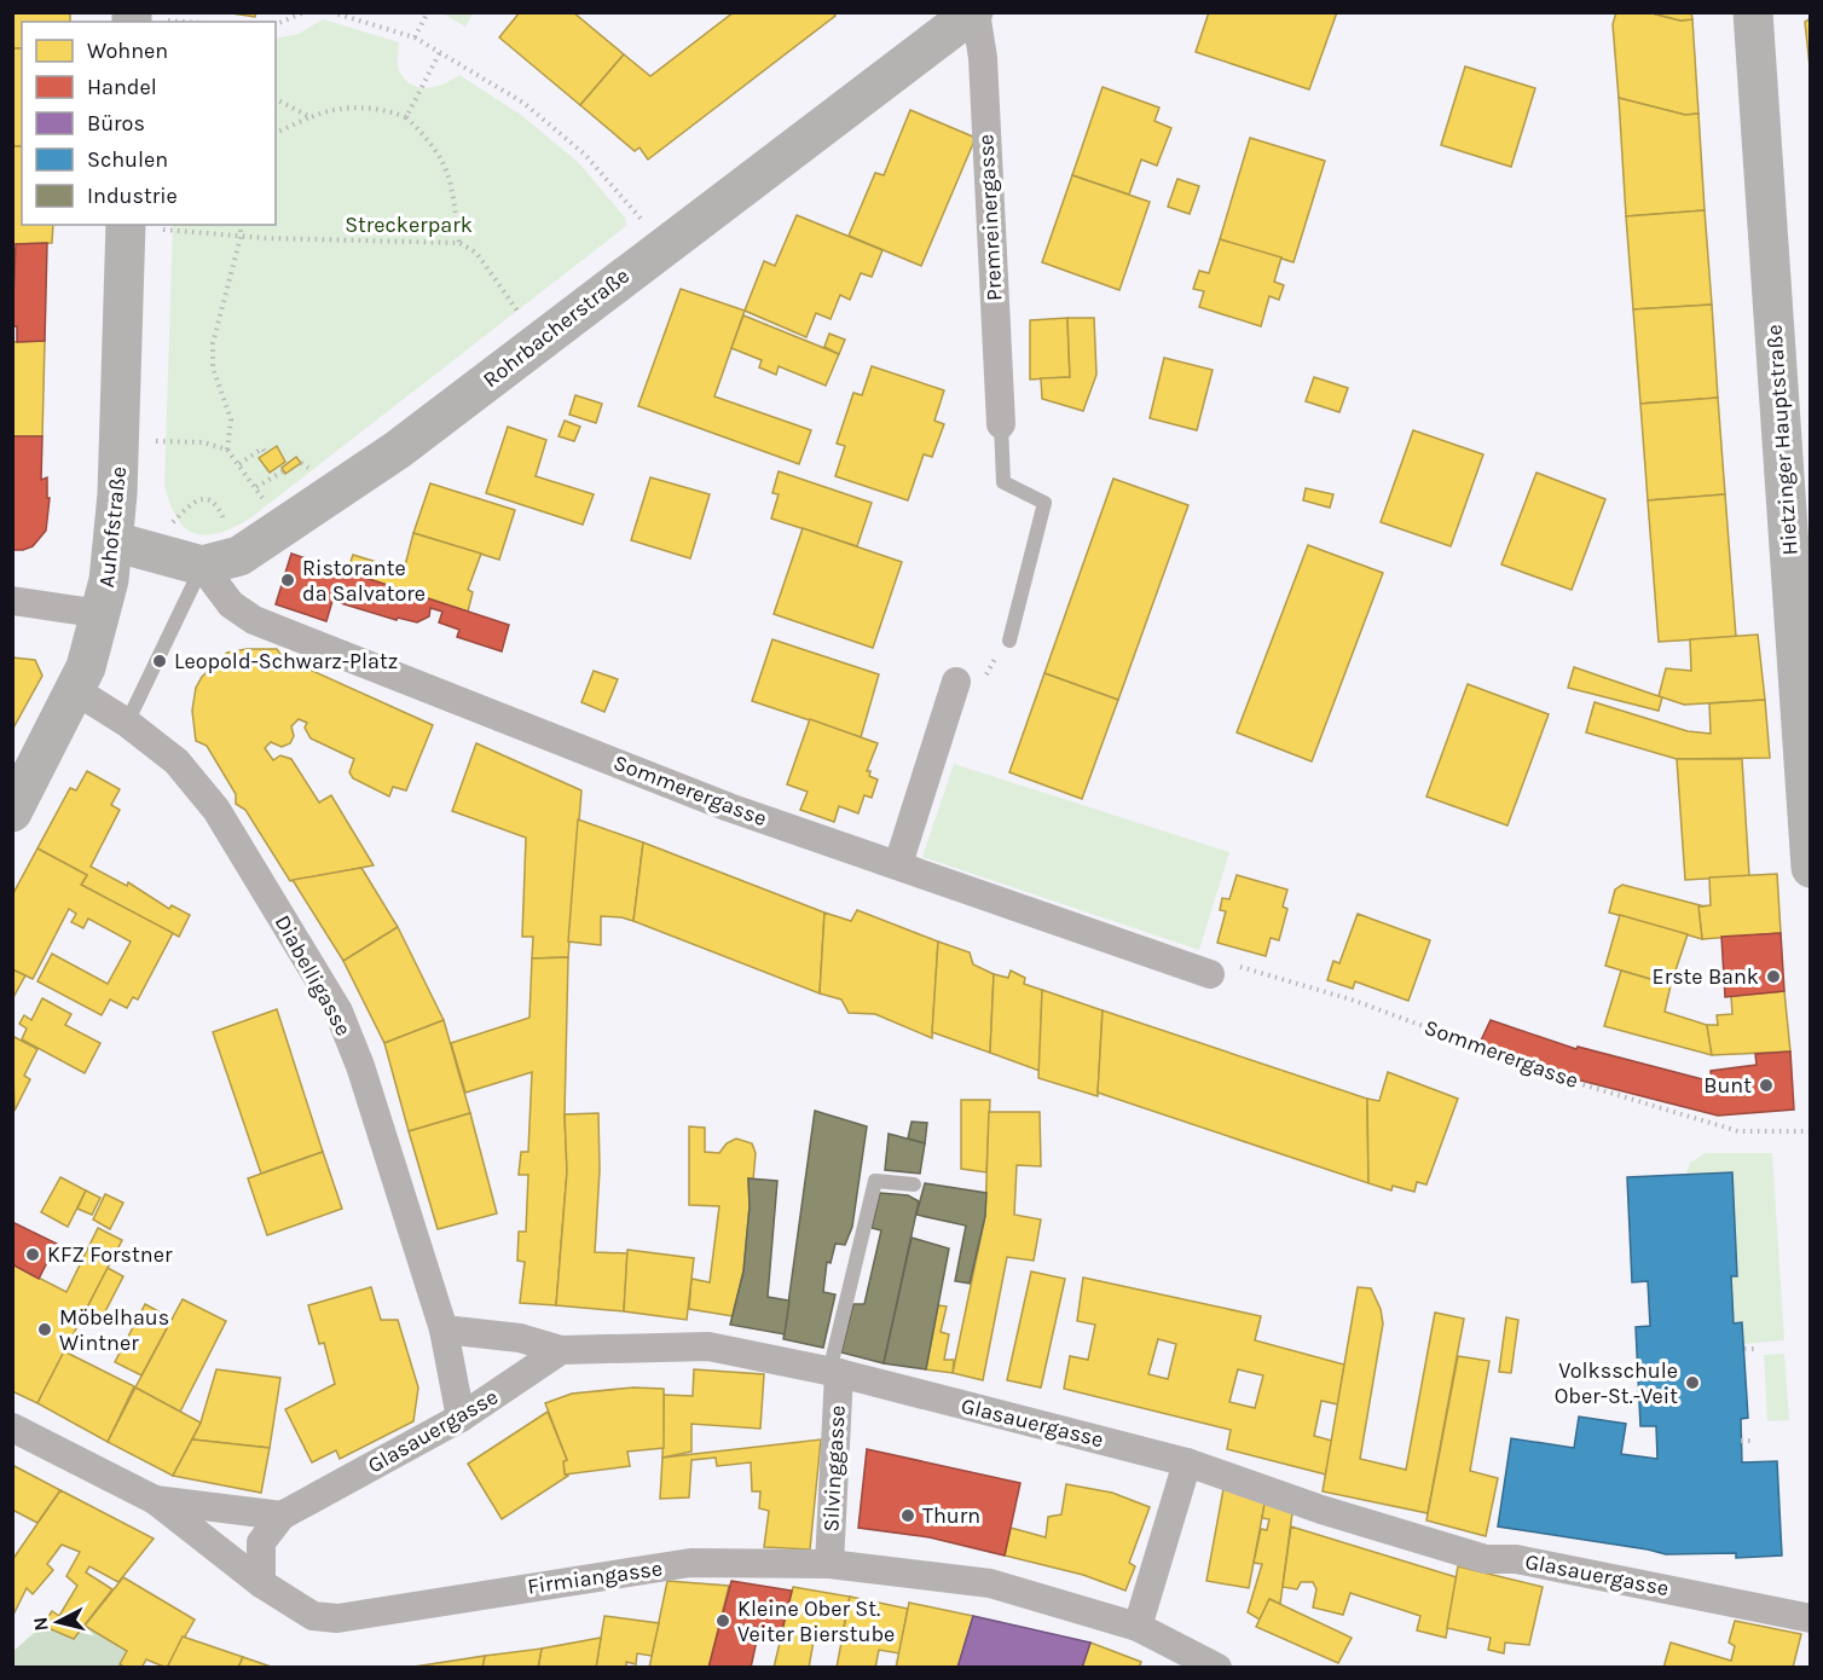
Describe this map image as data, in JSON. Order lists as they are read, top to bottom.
{
  "streets": {
    "street": [
      "Premreinergasse",
      "Rohrbacherstraße",
      "Hietzinger Hauptstraße",
      "Auhofstraße",
      "Sommerergasse",
      "Diabelligasse",
      "Glasauergasse",
      "Silvinggasse",
      "Firmiangasse"
    ]
  },
  "crossings": [
    ["Premreinergasse", "Rohrbacherstraße"],
    ["Rohrbacherstraße", "Auhofstraße"],
    ["Rohrbacherstraße", "Sommerergasse"],
    ["Auhofstraße", "Diabelligasse"],
    ["Diabelligasse", "Glasauergasse"],
    ["Glasauergasse", "Silvinggasse"],
    ["Glasauergasse", "Firmiangasse"],
    ["Silvinggasse", "Firmiangasse"]
  ],
  "parks": ["Streckerpark"],
  "places": [
    "Ristorante da Salvatore",
    "Leopold-Schwarz-Platz",
    "Erste Bank",
    "Bunt",
    "KFZ Forstner",
    "Möbelhaus Wintner",
    "Volksschule Ober-St.-Veit",
    "Thurn",
    "Kleine Ober St. Veiter Bierstube"
  ],
  "legend": [
    "Wohnen",
    "Handel",
    "Büros",
    "Schulen",
    "Industrie"
  ],
  "north": "left"
}
